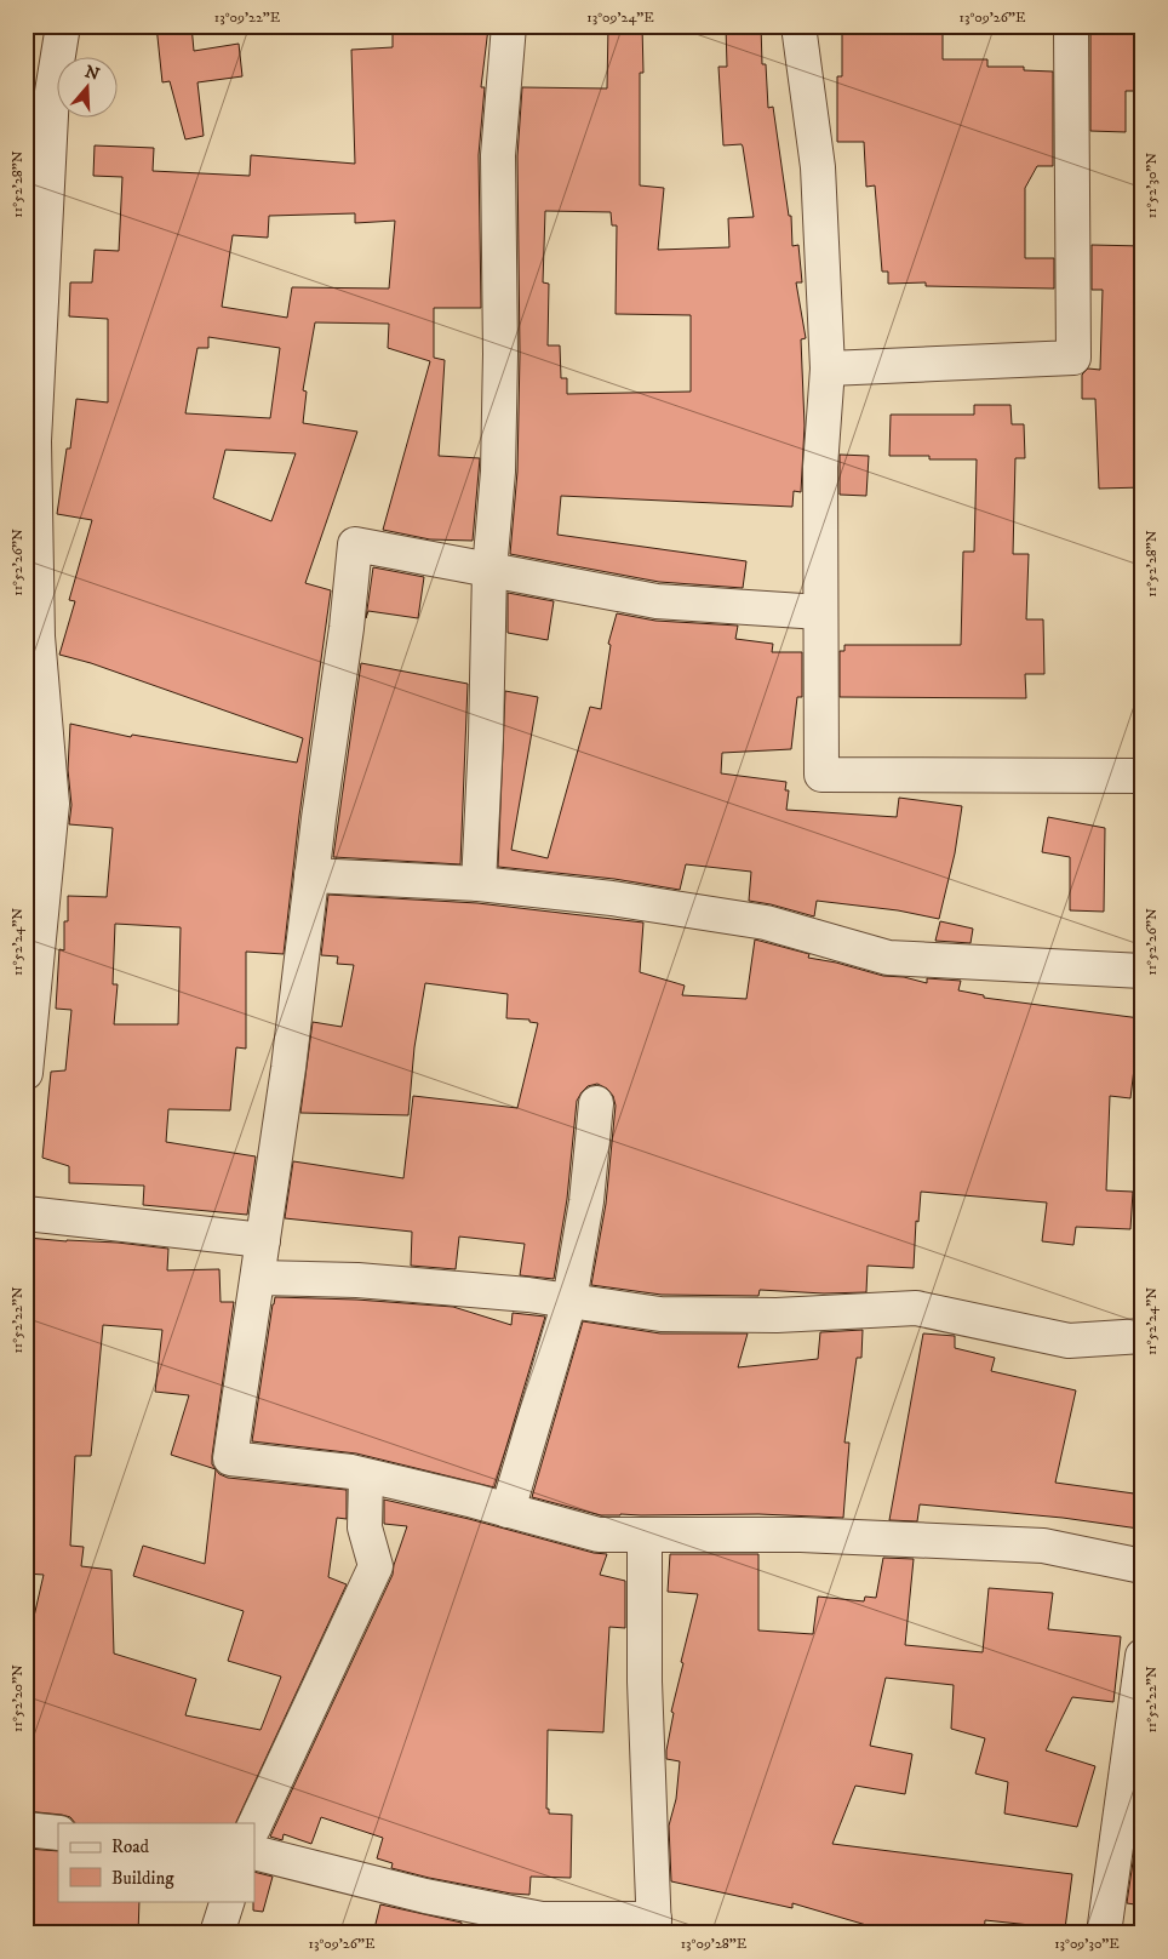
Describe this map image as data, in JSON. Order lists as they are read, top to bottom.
{
  "legend": ["Road", "Building"],
  "north": "top",
  "coordinates": [
    "13°09'22\"E",
    "13°09'24\"E",
    "13°09'26\"E",
    "11°52'28\"N",
    "11°52'30\"N",
    "11°52'26\"N",
    "11°52'24\"N",
    "11°52'22\"N",
    "11°52'20\"N",
    "13°09'28\"E",
    "13°09'30\"E"
  ]
}
